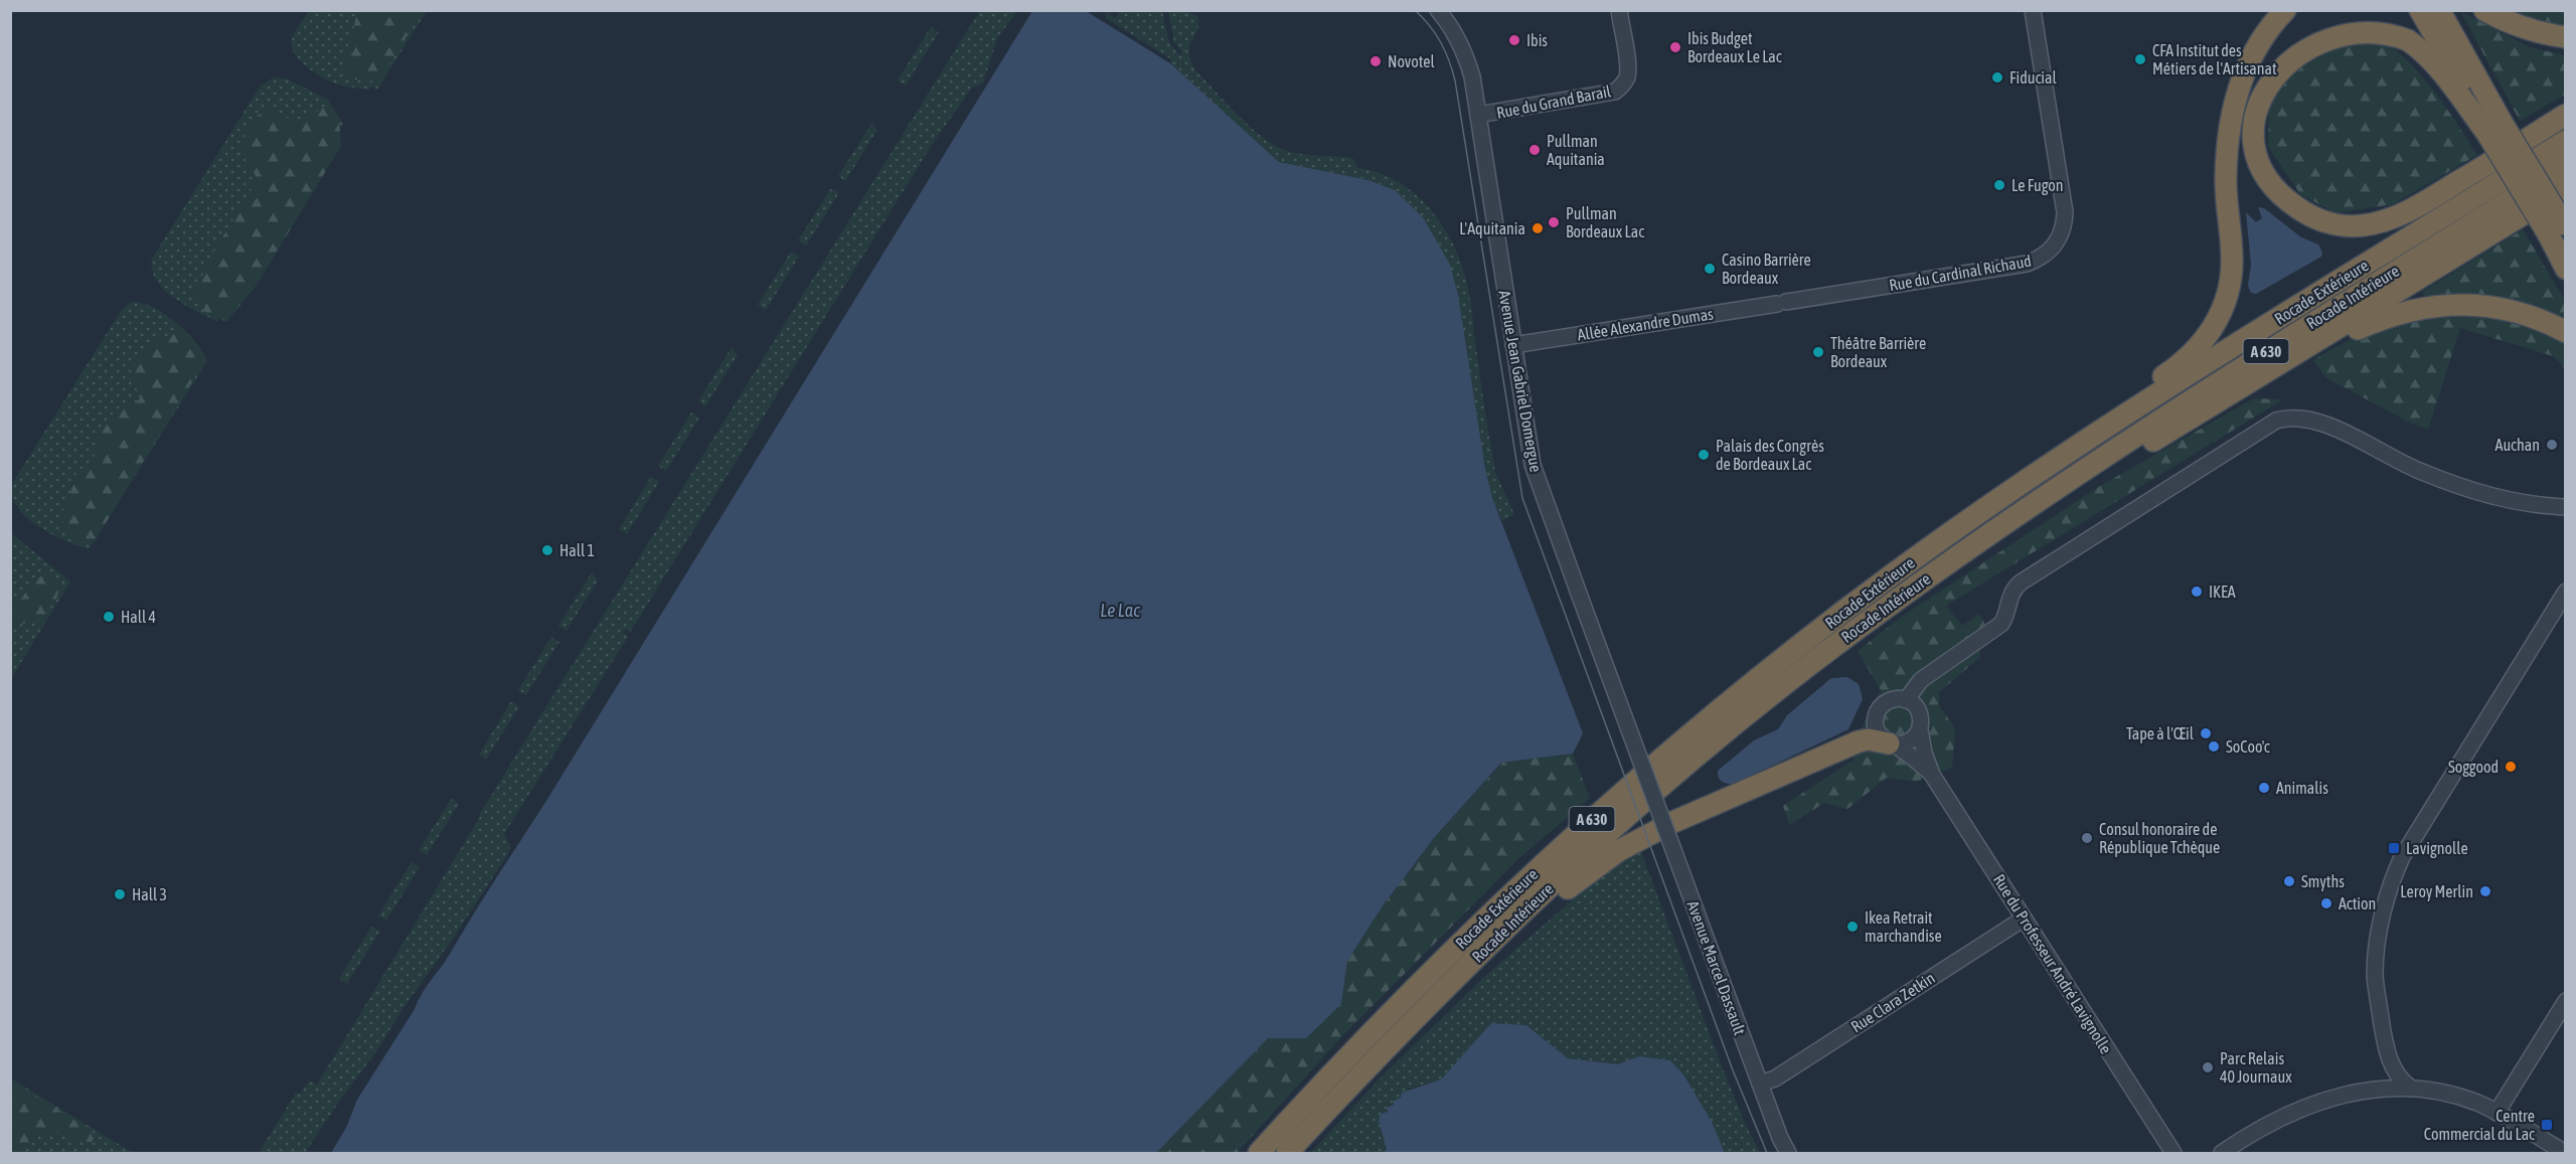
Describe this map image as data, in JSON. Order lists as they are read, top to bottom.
{
  "streets": {
    "highway": ["Rocade Extérieure", "Rocade Intérieure", "A 630"],
    "street": [
      "Rue du Grand Barail",
      "Rue du Cardinal Richaud",
      "Allée Alexandre Dumas",
      "Avenue Jean Gabriel Domergue",
      "Rue du Professeur André Lavignolle",
      "Avenue Marcel Dassault",
      "Rue Clara Zetkin"
    ]
  },
  "crossings": [
    ["Rue du Grand Barail", "Avenue Jean Gabriel Domergue"],
    ["Rue du Cardinal Richaud", "Allée Alexandre Dumas"],
    ["Rocade Extérieure", "Rocade Intérieure"],
    ["Allée Alexandre Dumas", "Avenue Jean Gabriel Domergue"],
    ["Avenue Jean Gabriel Domergue", "Avenue Marcel Dassault"],
    ["Rue du Professeur André Lavignolle", "Rue Clara Zetkin"],
    ["Avenue Marcel Dassault", "Rue Clara Zetkin"]
  ],
  "water": ["Le Lac"],
  "places": {
    "other": [
      "Ibis",
      "Ibis Budget Bordeaux Le Lac",
      "CFA Institut des Métiers de l'Artisanat",
      "Novotel",
      "Fiducial",
      "Pullman Aquitania",
      "Le Fugon",
      "Pullman Bordeaux Lac",
      "L'Aquitania",
      "Casino Barrière Bordeaux",
      "Théâtre Barrière Bordeaux",
      "Auchan",
      "Palais des Congrès de Bordeaux Lac",
      "Hall 1",
      "IKEA",
      "Hall 4",
      "Tape à l'Œil",
      "SoCoo'c",
      "Soggood",
      "Animalis",
      "Consul honoraire de République Tchèque",
      "Smyths",
      "Leroy Merlin",
      "Hall 3",
      "Action",
      "Ikea Retrait marchandise",
      "Parc Relais 40 Journaux"
    ],
    "transit": ["Lavignolle", "Centre Commercial du Lac"]
  }
}
